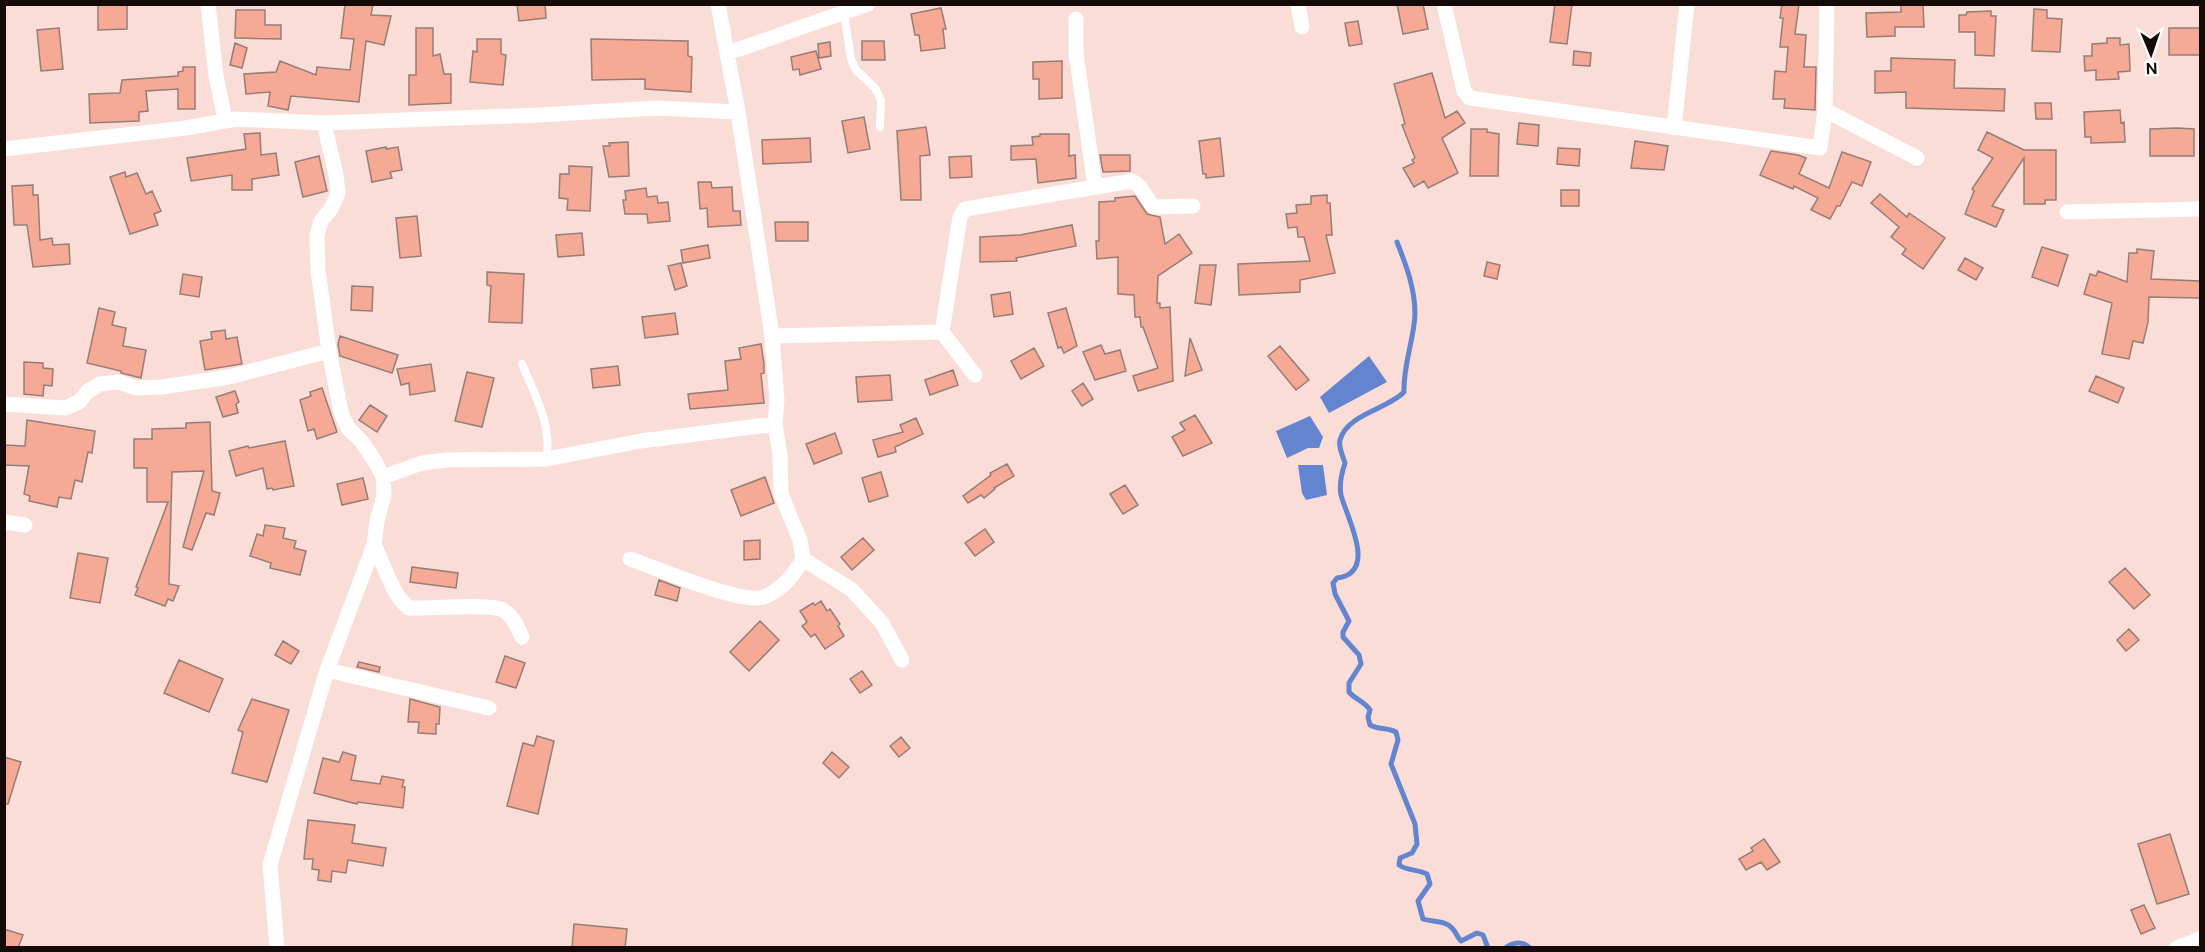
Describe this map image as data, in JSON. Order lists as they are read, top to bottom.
{
  "north": "bottom"
}
